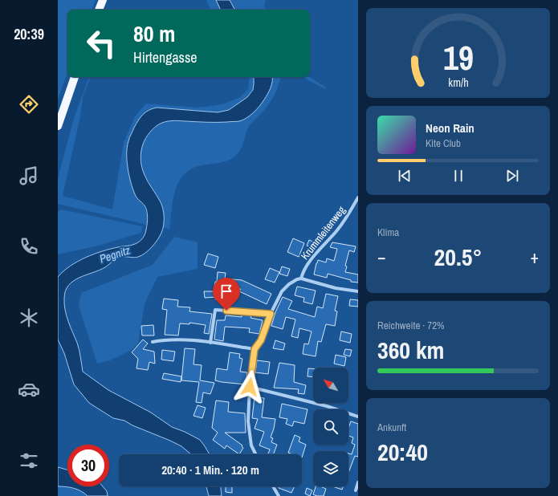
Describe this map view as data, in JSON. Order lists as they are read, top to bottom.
{
  "streets": {
    "street": ["Krummleitenweg"]
  },
  "water": ["Pegnitz"],
  "north": "top left",
  "page": {
    "tabs": "20:39",
    "turn": ["80 m", "Hirtengasse"],
    "song": ["Neon Rain", "Kite Club"],
    "tile": [
      "Klima",
      ["Reichweite · 72%", "360 km"],
      ["Ankunft", "20:40"]
    ],
    "heat": ["−", "20.5°", "+"],
    "limit": "30",
    "trip": "20:40 · 1 Min. · 120 m",
    "gauge": ["19", "km/h"]
  }
}
